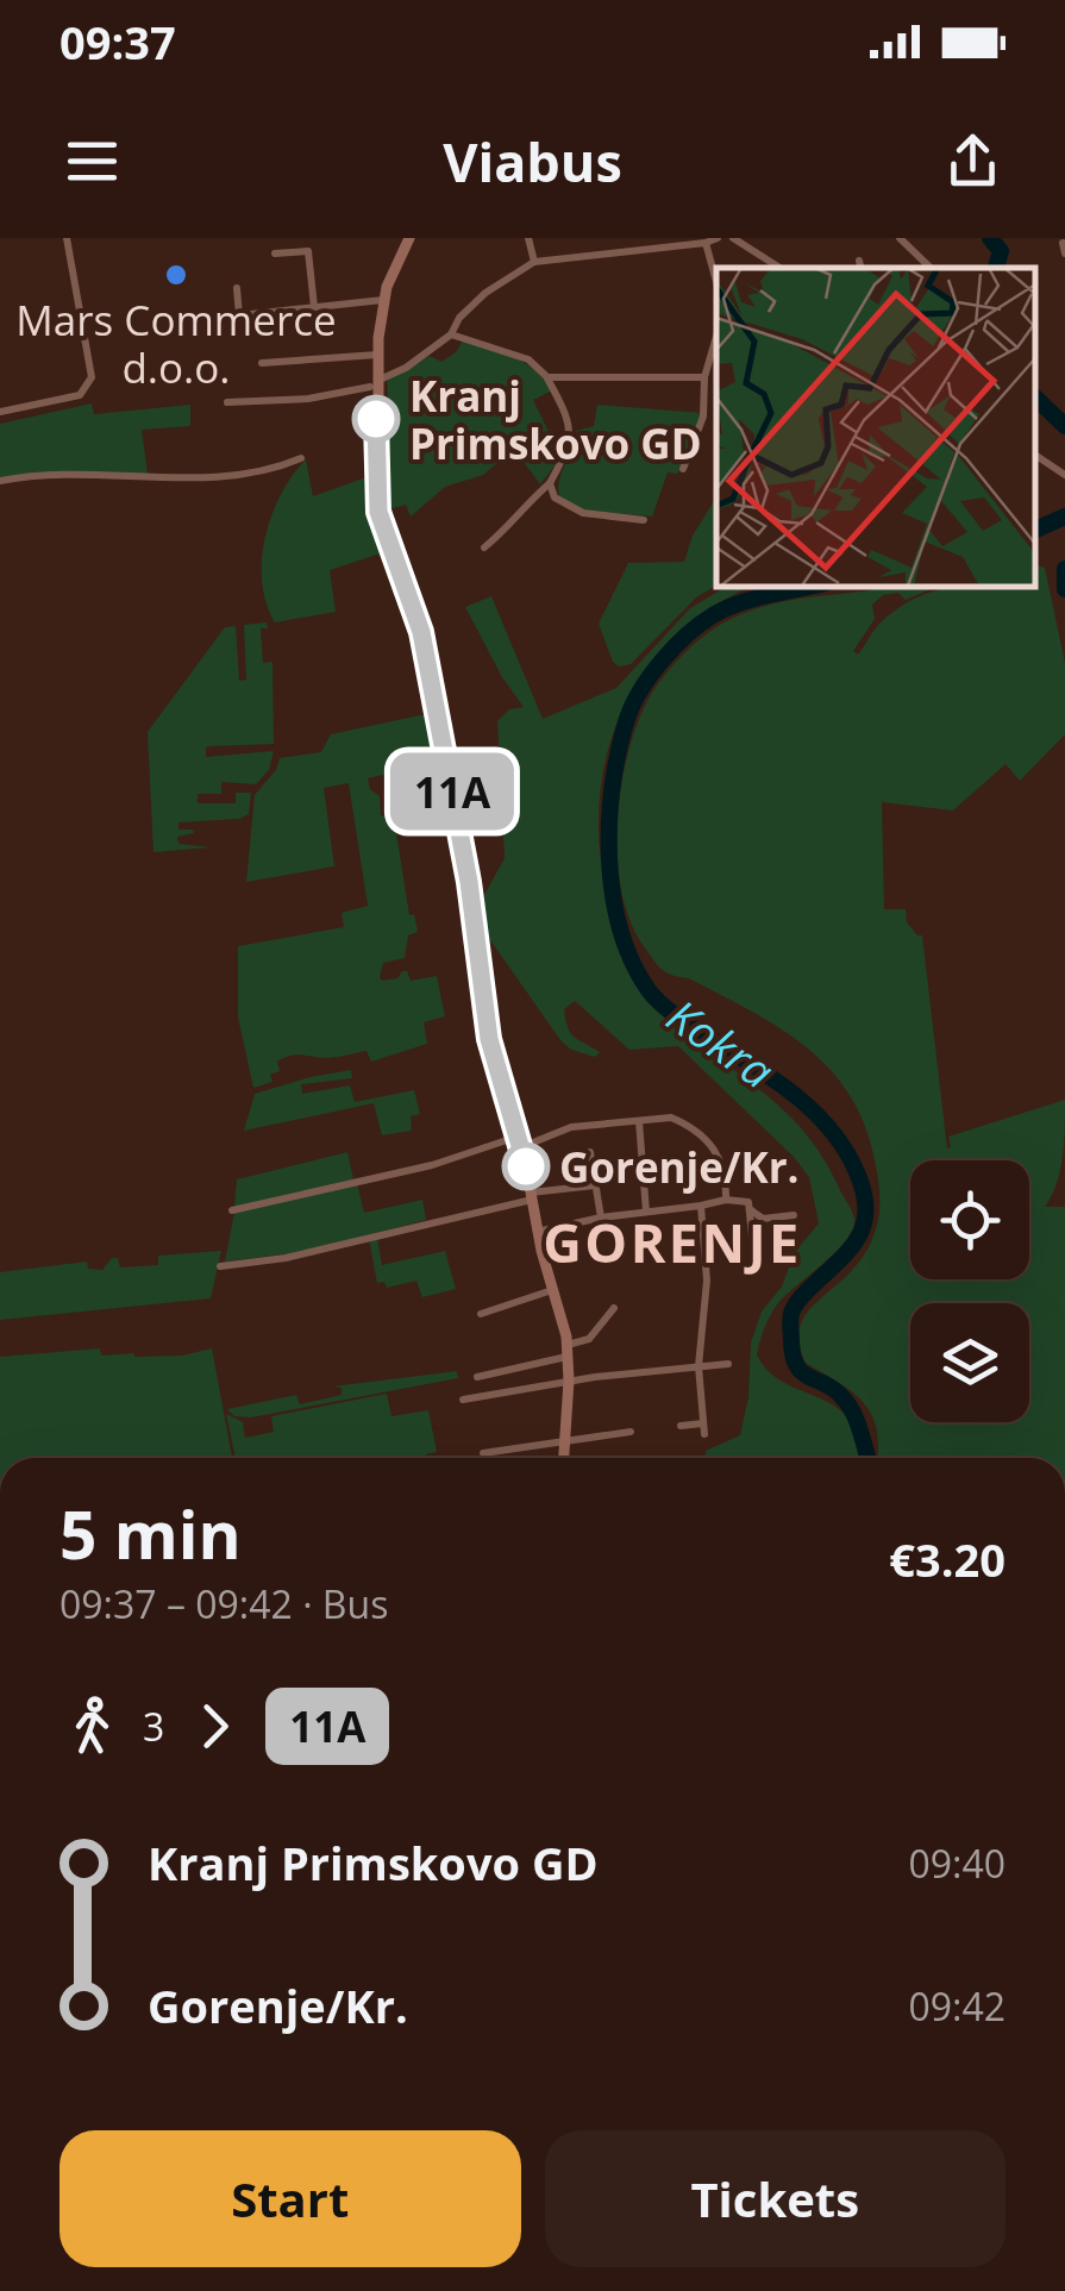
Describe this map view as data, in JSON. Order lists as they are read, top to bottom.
{
  "districts": ["GORENJE"],
  "water": ["Kokra"],
  "places": ["Mars Commerce d.o.o.", "Kranj Primskovo GD", "Gorenje/Kr."],
  "lines": ["bus line 11A"],
  "page": {
    "status": "09:37",
    "header": "Viabus",
    "on_map": "11A",
    "heading": ["5 min", "09:37 – 09:42 · Bus", "€3.20"],
    "legs": ["3", "11A"],
    "list": [
      {
        "name": "Kranj Primskovo GD",
        "value": "09:40"
      },
      {
        "name": "Gorenje/Kr.",
        "value": "09:42"
      }
    ],
    "buttons": ["Start", "Tickets"]
  }
}
